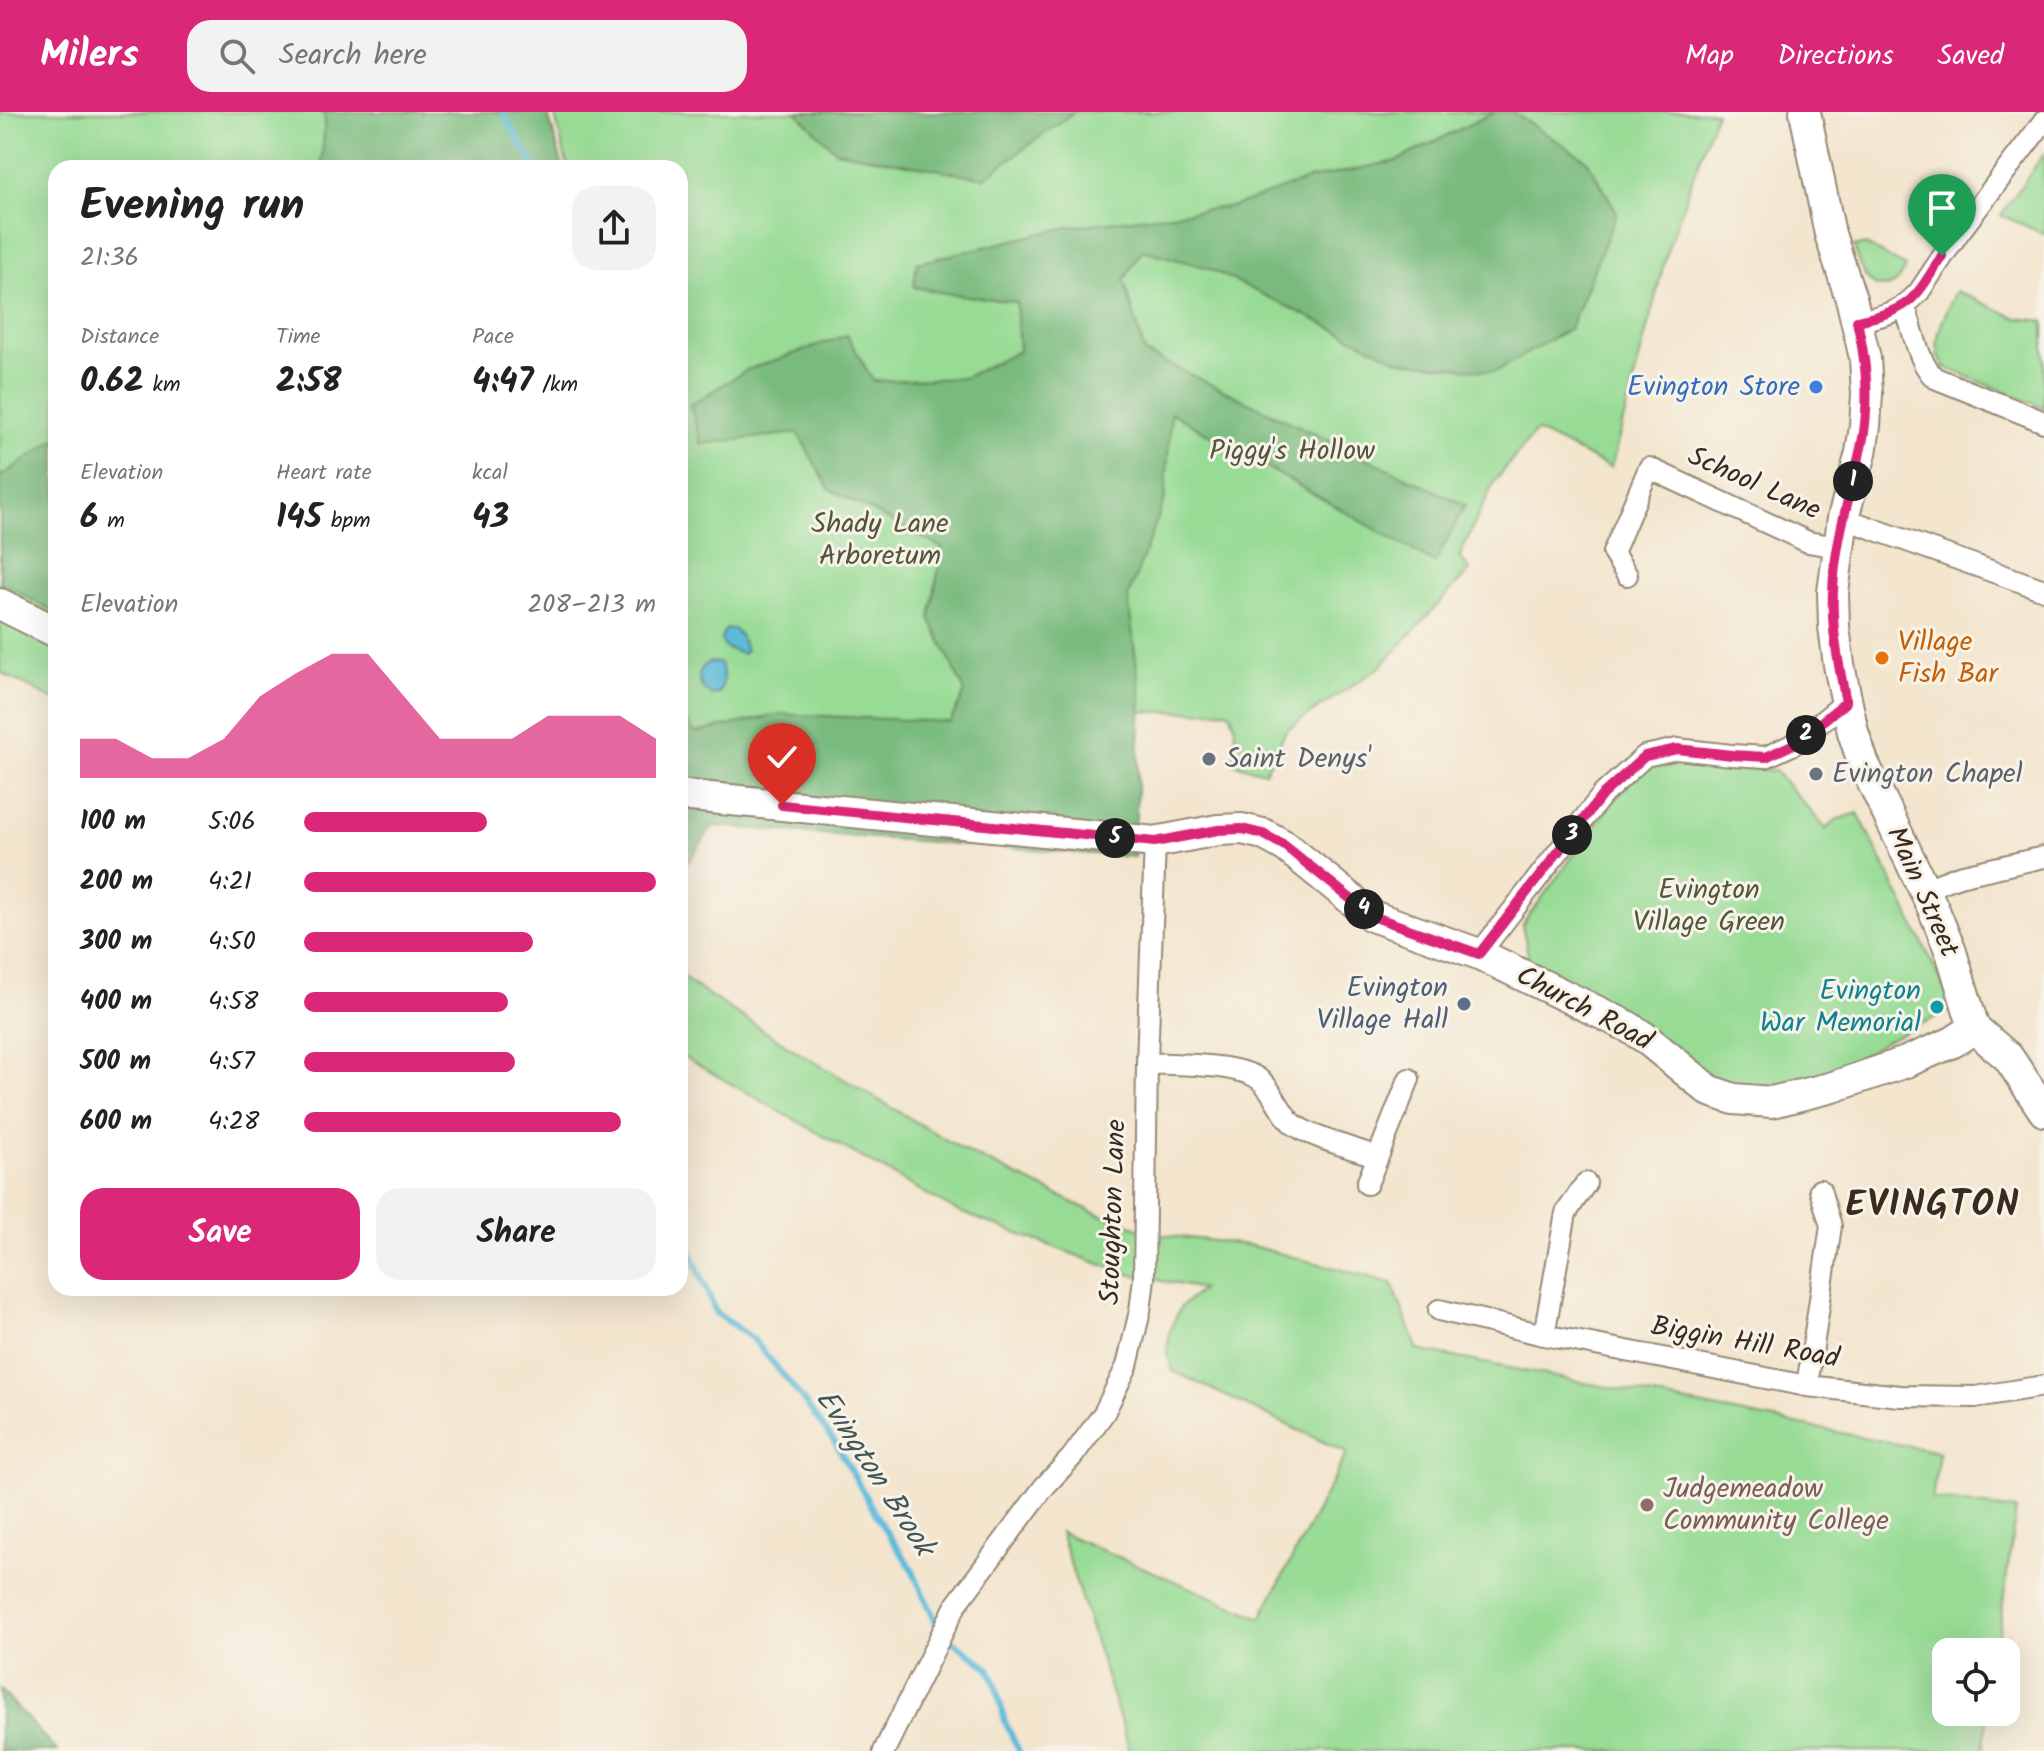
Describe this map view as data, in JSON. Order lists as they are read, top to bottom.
{
  "streets": {
    "street": [
      "School Lane",
      "Main Street",
      "Church Road",
      "Stoughton Lane",
      "Biggin Hill Road"
    ]
  },
  "crossings": [
    ["School Lane", "Main Street"],
    ["Main Street", "Church Road"],
    ["Church Road", "Stoughton Lane"]
  ],
  "districts": ["EVINGTON"],
  "water": ["Evington Brook"],
  "parks": ["Piggy's Hollow", "Shady Lane Arboretum", "Evington Village Green"],
  "places": [
    "Evington Store",
    "Village Fish Bar",
    "Saint Denys'",
    "Evington Chapel",
    "Evington Village Hall",
    "Evington War Memorial",
    "Judgemeadow Community College"
  ],
  "page": {
    "header": "Milers",
    "search": "Search here",
    "nav": ["Map", "Directions", "Saved"],
    "heading": ["Evening run", "21:36"],
    "stats": [
      ["Distance", "0.62 km"],
      ["Time", "2:58"],
      ["Pace", "4:47 /km"],
      ["Elevation", "6 m"],
      ["Heart rate", "145 bpm"],
      ["kcal", "43"]
    ],
    "pins": [
      "1",
      "2",
      "3",
      "5",
      "4"
    ],
    "chart": ["Elevation", "208–213 m"],
    "list": [
      {
        "name": "100 m",
        "note": "5:06"
      },
      {
        "name": "200 m",
        "note": "4:21"
      },
      {
        "name": "300 m",
        "note": "4:50"
      },
      {
        "name": "400 m",
        "note": "4:58"
      },
      {
        "name": "500 m",
        "note": "4:57"
      },
      {
        "name": "600 m",
        "note": "4:28"
      }
    ],
    "buttons": ["Save", "Share"]
  }
}
